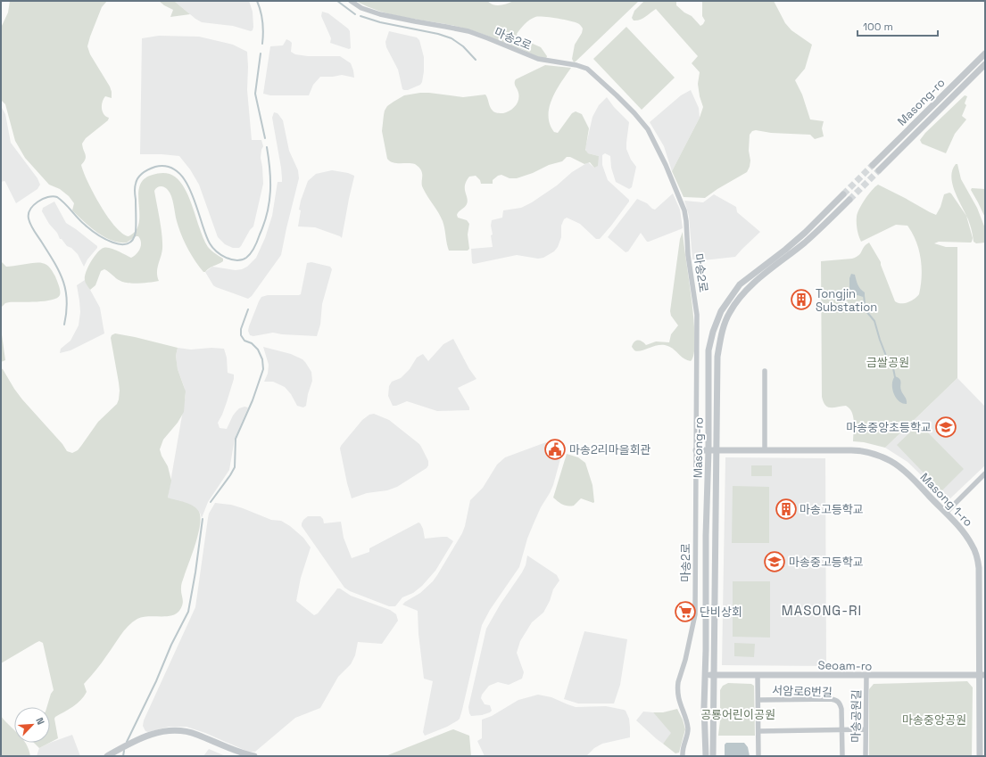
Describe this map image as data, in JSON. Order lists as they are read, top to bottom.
{
  "streets": {
    "street": [
      "마송2로",
      "Masong-ro",
      "Masong 1-ro",
      "Seoam-ro",
      "서암로6번길",
      "마송공원길"
    ]
  },
  "crossings": [
    ["마송2로", "Masong 1-ro"],
    ["Masong-ro", "Masong 1-ro"],
    ["Masong-ro", "Seoam-ro"],
    ["Masong 1-ro", "Seoam-ro"],
    ["Seoam-ro", "서암로6번길"],
    ["Seoam-ro", "마송공원길"]
  ],
  "districts": ["MASONG-RI"],
  "parks": ["금쌀공원", "공룡어린이공원", "마송중앙공원"],
  "places": {
    "building": ["Tongjin Substation", "마송고등학교"],
    "school or university": ["마송중앙초등학교", "마송중고등학교"],
    "public building": ["마송2리마을회관"],
    "supermarket": ["단비상회"]
  },
  "scale_bar": "100 m",
  "north": "top right"
}
